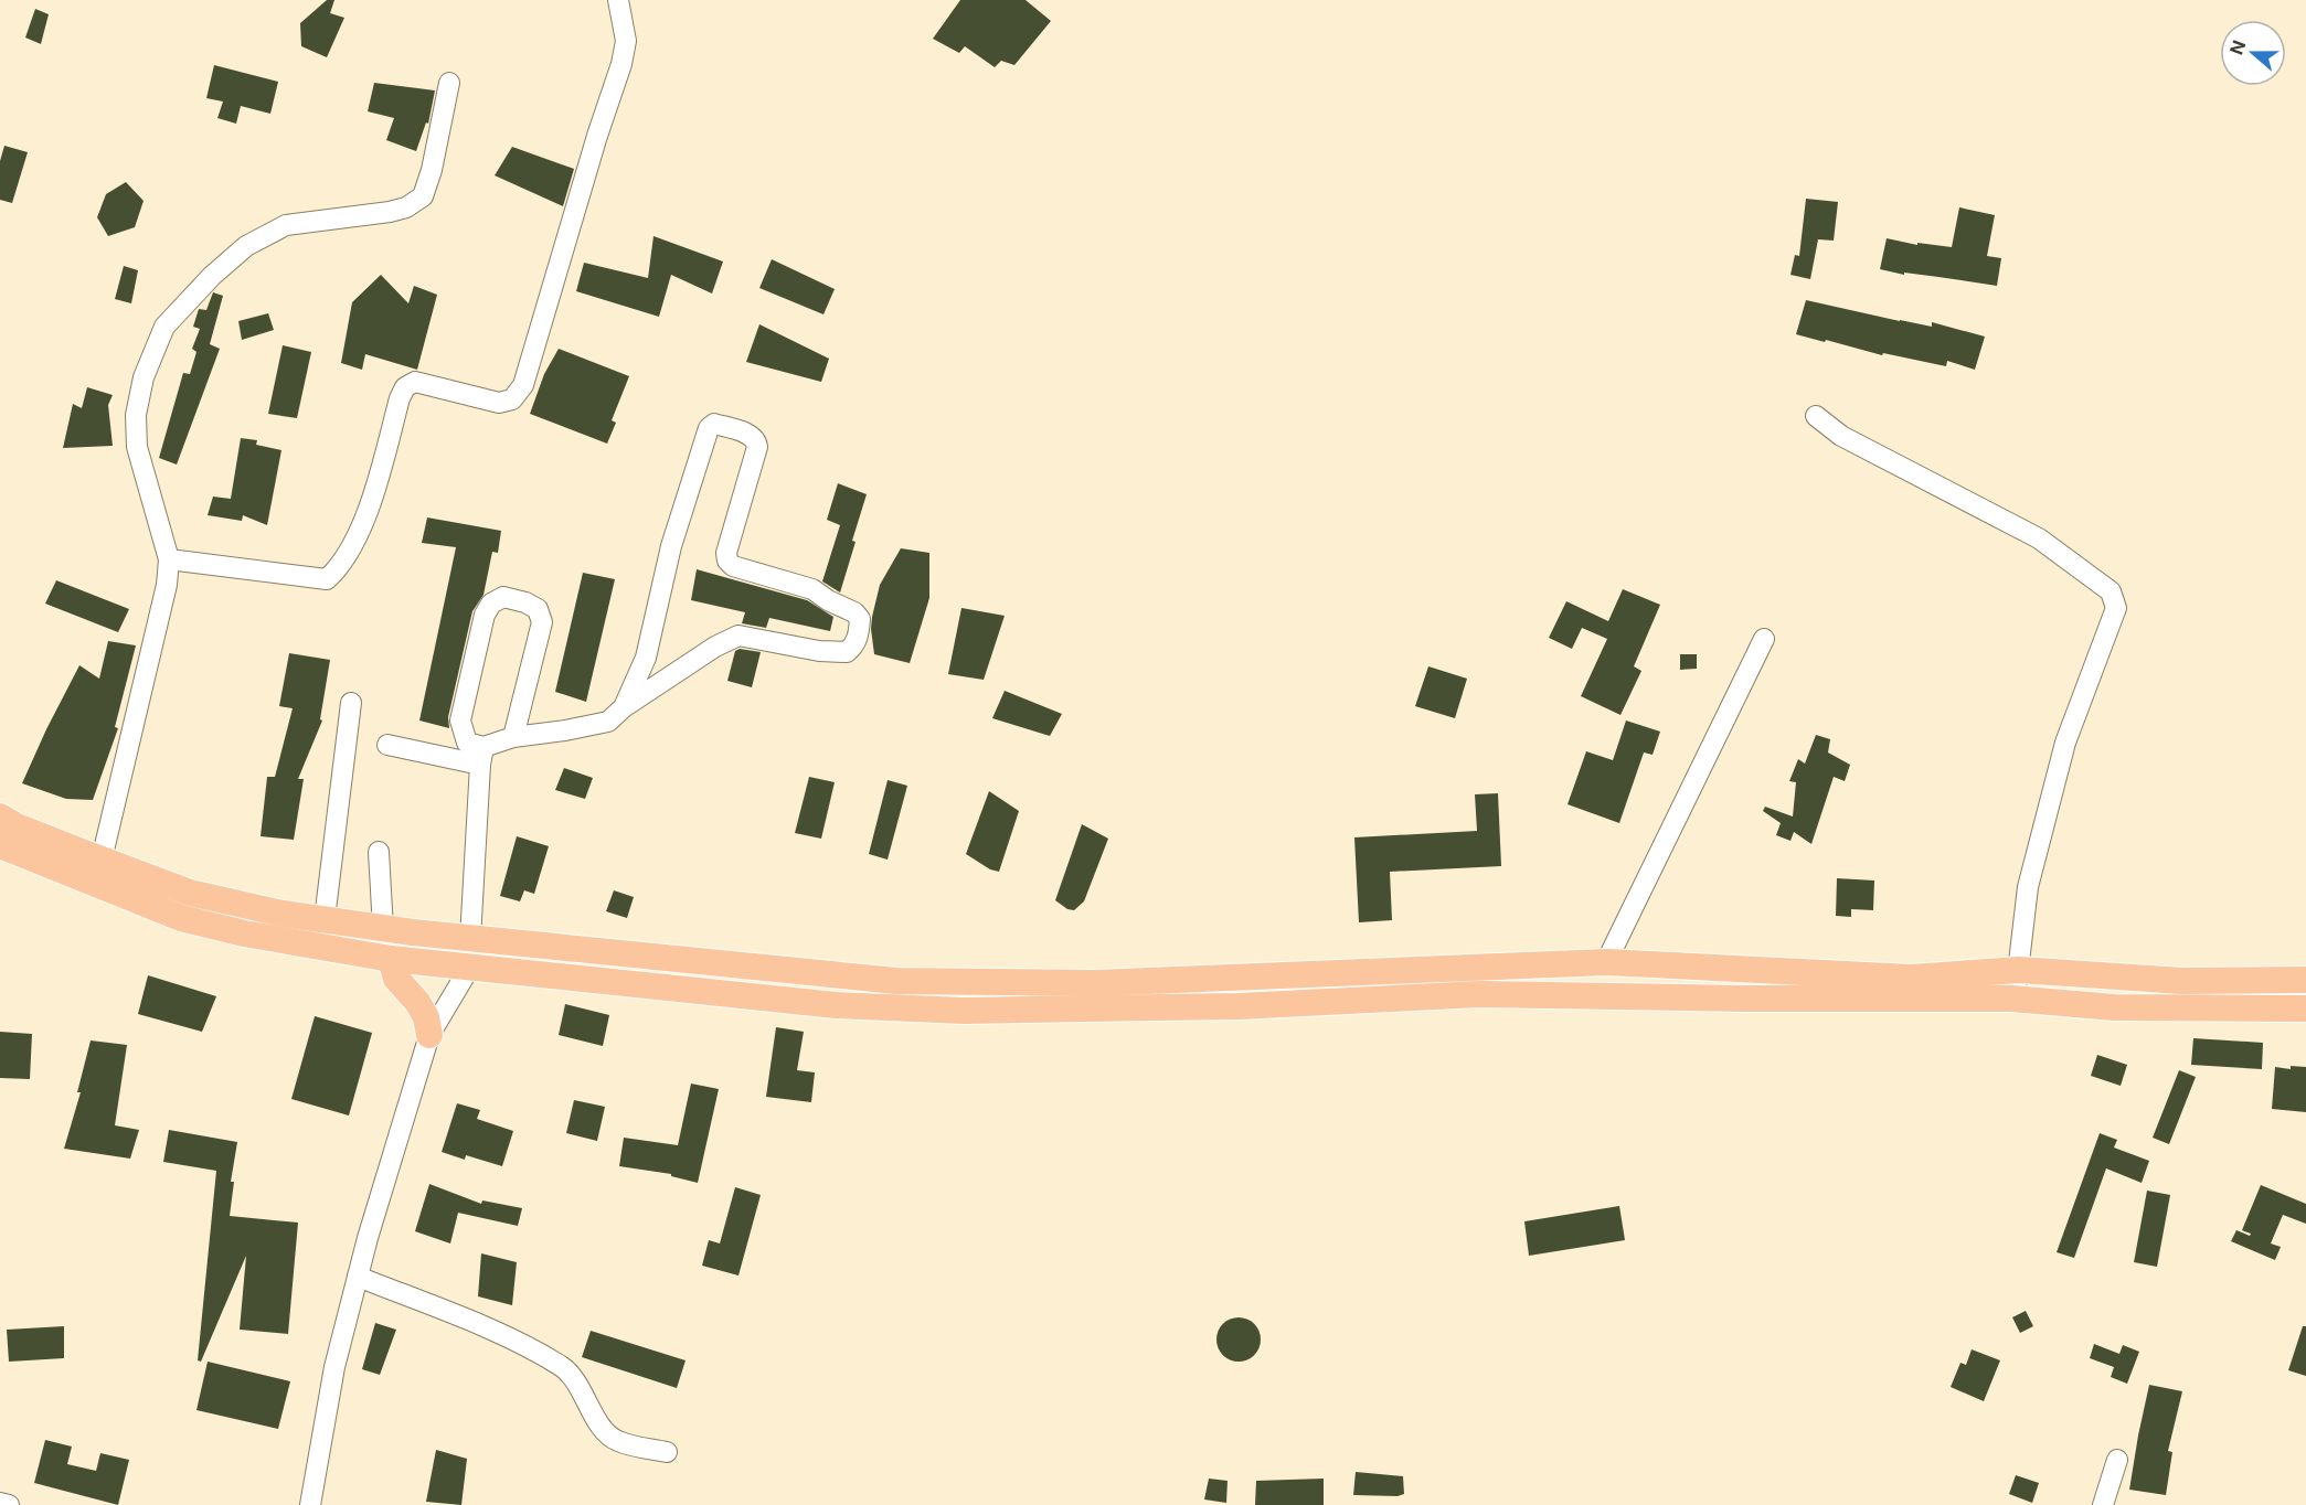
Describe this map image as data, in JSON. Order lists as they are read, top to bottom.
{
  "north": "left"
}
